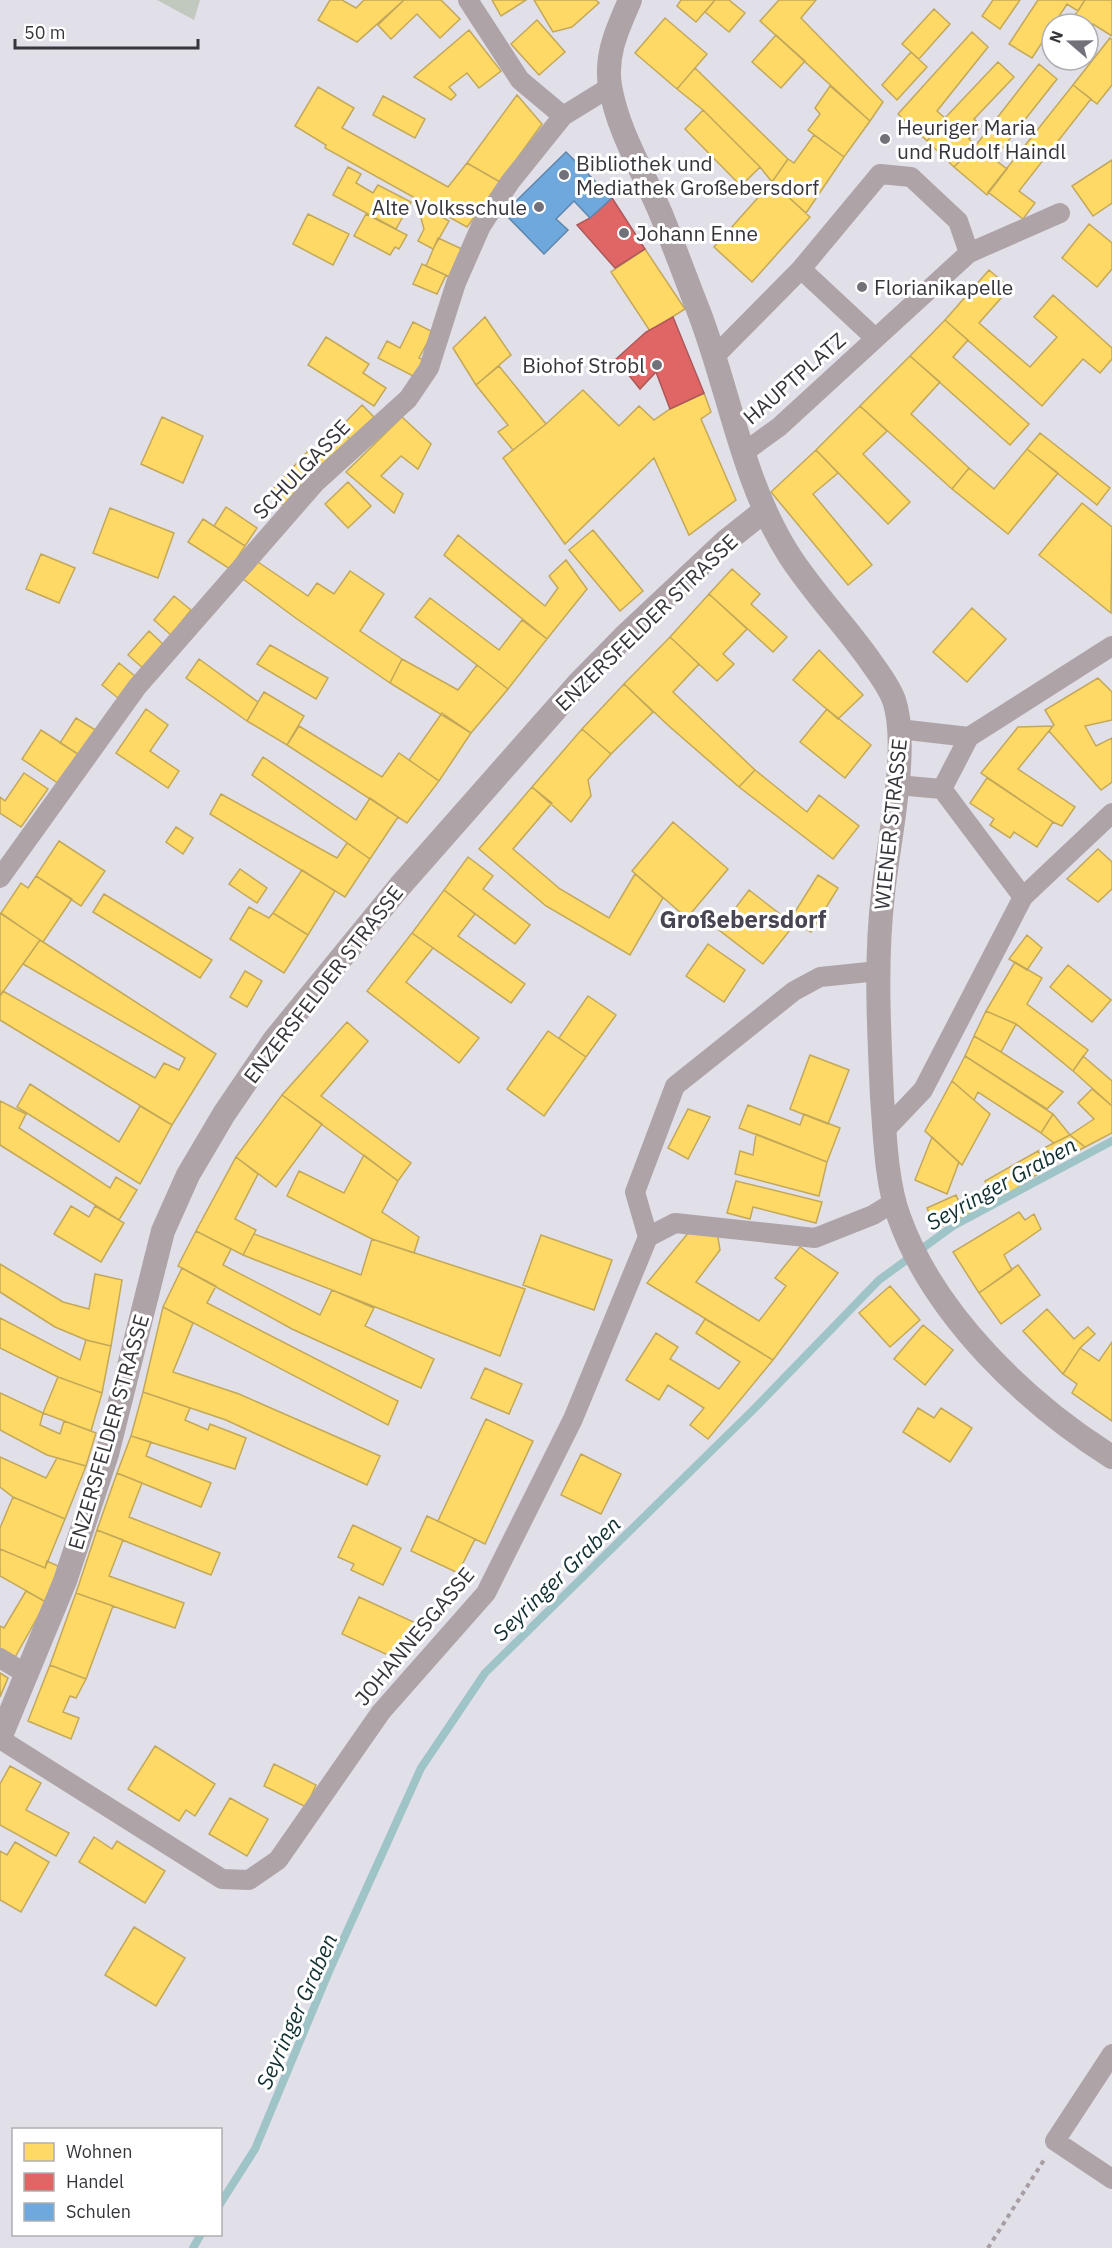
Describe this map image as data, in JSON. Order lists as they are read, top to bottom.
{
  "streets": {
    "street": [
      "HAUPTPLATZ",
      "SCHULGASSE",
      "ENZERSFELDER STRASSE",
      "WIENER STRASSE",
      "JOHANNESGASSE"
    ]
  },
  "crossings": [
    ["HAUPTPLATZ", "WIENER STRASSE"],
    ["SCHULGASSE", "WIENER STRASSE"],
    ["ENZERSFELDER STRASSE", "WIENER STRASSE"],
    ["ENZERSFELDER STRASSE", "JOHANNESGASSE"]
  ],
  "districts": ["Großebersdorf"],
  "water": ["Seyringer Graben"],
  "places": [
    "Heuriger Maria und Rudolf Haindl",
    "Bibliothek und Mediathek Großebersdorf",
    "Alte Volksschule",
    "Johann Enne",
    "Florianikapelle",
    "Biohof Strobl"
  ],
  "legend": ["Wohnen", "Handel", "Schulen"],
  "scale_bar": "50 m",
  "north": "left"
}
